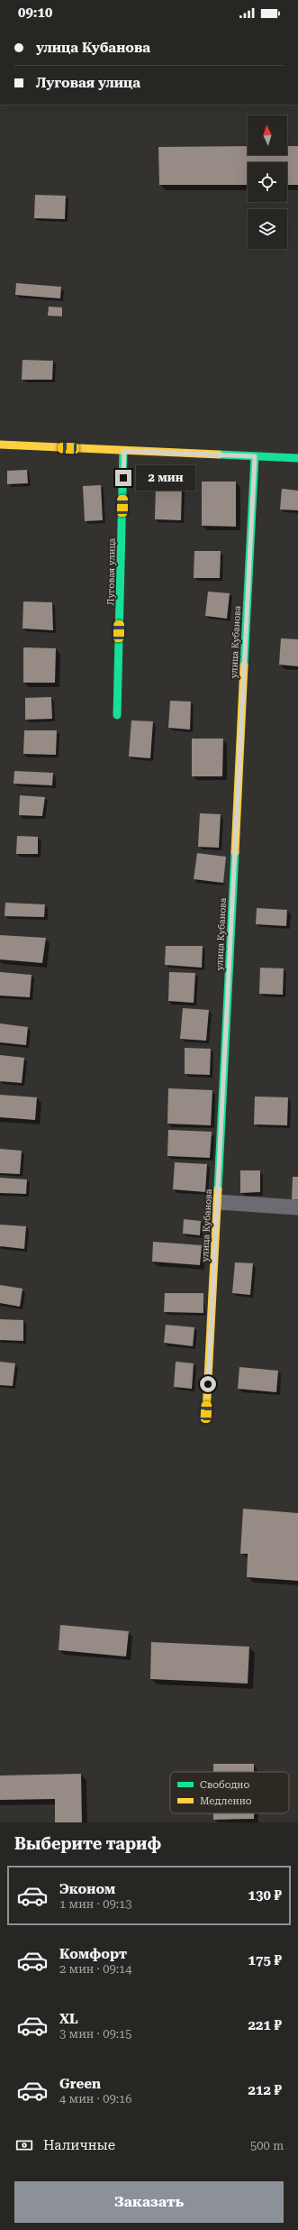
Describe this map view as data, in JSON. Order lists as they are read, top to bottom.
{
  "streets": {
    "street": ["Луговая улица", "улица Кубанова"]
  },
  "legend": ["Свободно", "Медленно"],
  "north": "top",
  "page": {
    "status": "09:10",
    "banner": ["улица Кубанова", "Луговая улица"],
    "bubble": "2 мин",
    "heading": "Выберите тариф",
    "list": [
      {
        "name": "Эконом",
        "note": "1 мин · 09:13",
        "value": "130 ₽"
      },
      {
        "name": "Комфорт",
        "note": "2 мин · 09:14",
        "value": "175 ₽"
      },
      {
        "name": "XL",
        "note": "3 мин · 09:15",
        "value": "221 ₽"
      },
      {
        "name": "Green",
        "note": "4 мин · 09:16",
        "value": "212 ₽"
      }
    ],
    "pay": ["Наличные", "500 m"],
    "buttons": "Заказать"
  }
}
